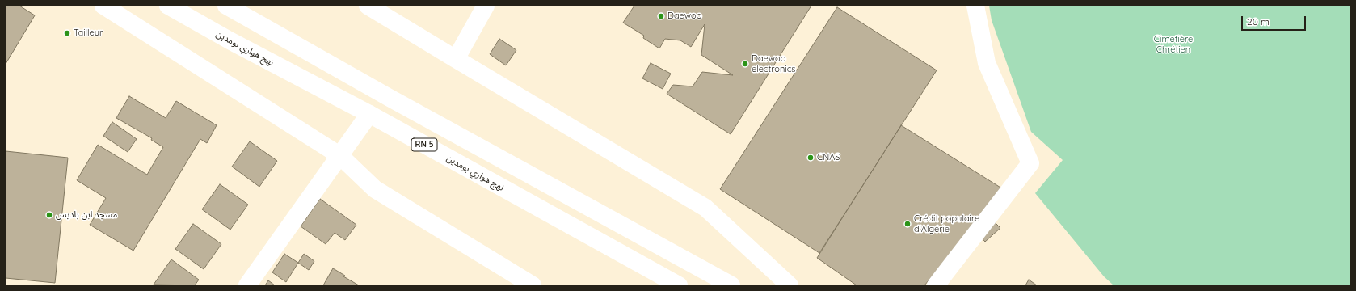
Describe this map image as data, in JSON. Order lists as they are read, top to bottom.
{
  "streets": {
    "street": ["نهج هواري بومدين", "RN 5"]
  },
  "parks": ["Cimetière Chrétien"],
  "places": [
    "Daewoo",
    "Tailleur",
    "Daewoo electronics",
    "CNAS",
    "مسجد ابن باديس",
    "Crédit populaire d'Algérie"
  ],
  "scale_bar": "20 m"
}
